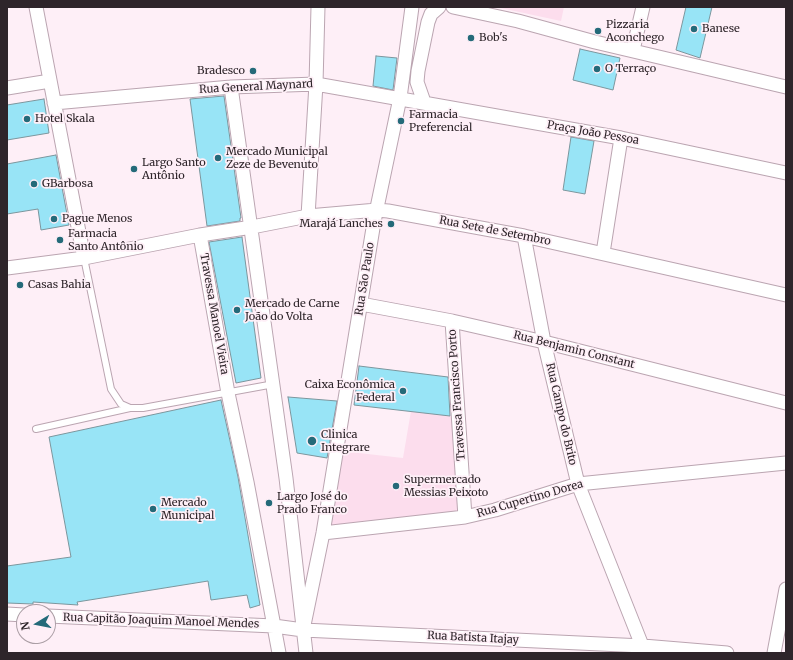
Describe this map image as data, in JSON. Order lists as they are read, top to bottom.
{
  "streets": {
    "street": [
      "Rua General Maynard",
      "Praça João Pessoa",
      "Rua Sete de Setembro",
      "Rua São Paulo",
      "Travessa Manoel Vieira",
      "Rua Benjamin Constant",
      "Travessa Francisco Porto",
      "Rua Campo do Brito",
      "Rua Cupertino Dorea",
      "Rua Capitão Joaquim Manoel Mendes",
      "Rua Batista Itajay"
    ]
  },
  "crossings": [
    ["Rua General Maynard", "Praça João Pessoa"],
    ["Rua General Maynard", "Rua São Paulo"],
    ["Praça João Pessoa", "Rua São Paulo"],
    ["Rua Sete de Setembro", "Rua São Paulo"],
    ["Rua Sete de Setembro", "Travessa Manoel Vieira"],
    ["Rua Sete de Setembro", "Rua Campo do Brito"],
    ["Rua São Paulo", "Rua Benjamin Constant"],
    ["Rua São Paulo", "Rua Cupertino Dorea"],
    ["Rua São Paulo", "Rua Capitão Joaquim Manoel Mendes"],
    ["Rua São Paulo", "Rua Batista Itajay"],
    ["Travessa Manoel Vieira", "Rua Capitão Joaquim Manoel Mendes"],
    ["Rua Benjamin Constant", "Travessa Francisco Porto"],
    ["Rua Benjamin Constant", "Rua Campo do Brito"],
    ["Travessa Francisco Porto", "Rua Cupertino Dorea"],
    ["Rua Campo do Brito", "Rua Cupertino Dorea"],
    ["Rua Campo do Brito", "Rua Batista Itajay"],
    ["Rua Capitão Joaquim Manoel Mendes", "Rua Batista Itajay"]
  ],
  "places": [
    "Banese",
    "Pizzaria Aconchego",
    "Bob's",
    "O Terraço",
    "Bradesco",
    "Hotel Skala",
    "Farmacia Preferencial",
    "Mercado Municipal Zeze de Bevenuto",
    "Largo Santo Antônio",
    "GBarbosa",
    "Pague Menos",
    "Marajá Lanches",
    "Farmacia Santo Antônio",
    "Casas Bahia",
    "Mercado de Carne João do Volta",
    "Caixa Econômica Federal",
    "Clinica Integrare",
    "Supermercado Messias Peixoto",
    "Largo José do Prado Franco",
    "Mercado Municipal"
  ],
  "north": "left"
}
